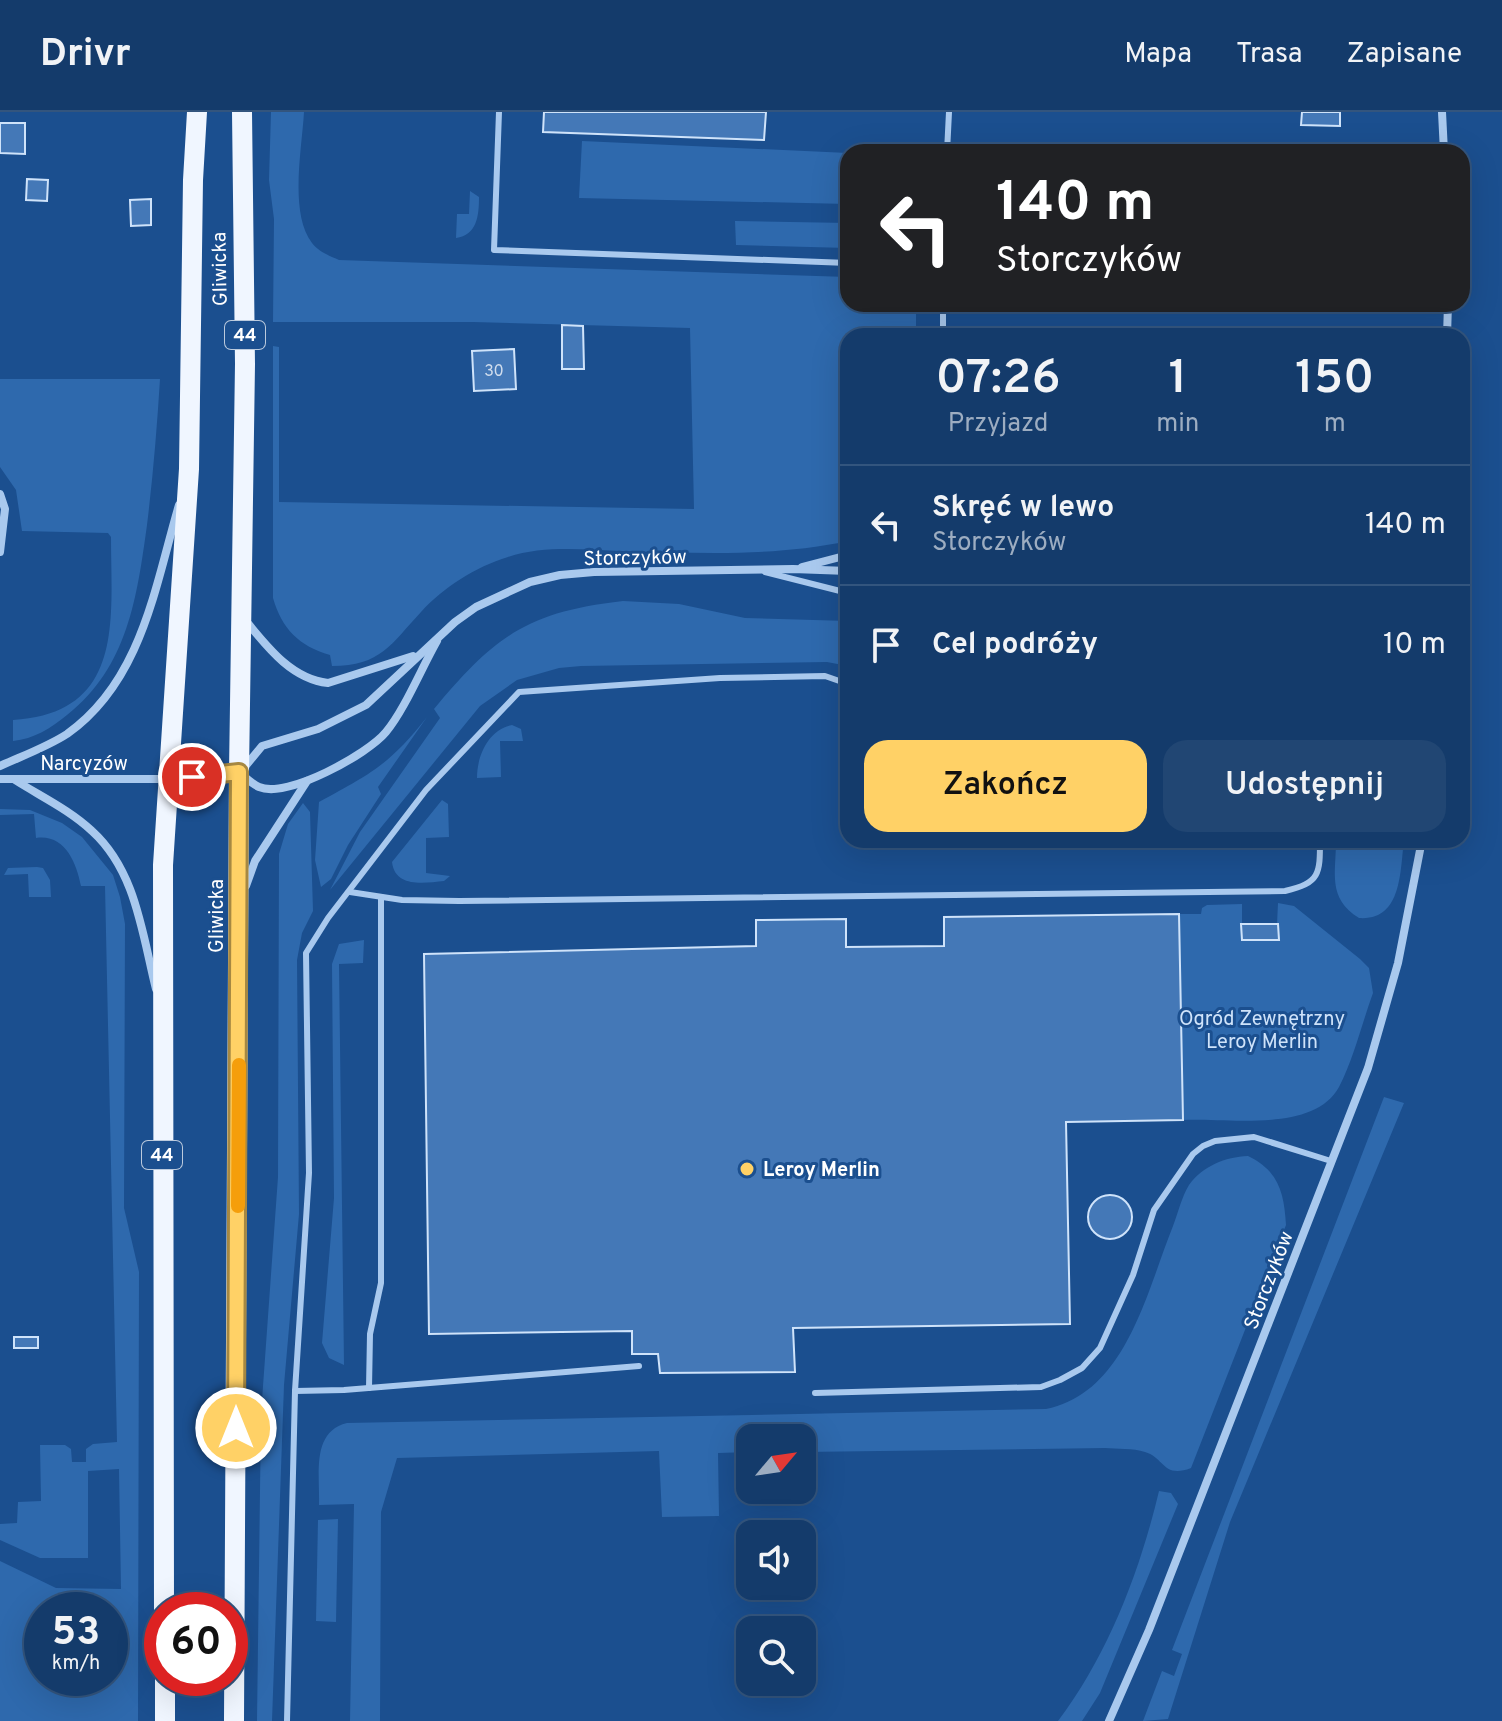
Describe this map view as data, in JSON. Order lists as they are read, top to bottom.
{
  "streets": {
    "main road": ["Gliwicka", "44"],
    "street": ["Storczyków", "Narcyzów"]
  },
  "crossings": [
    ["Gliwicka", "Storczyków"],
    ["Gliwicka", "Narcyzów"]
  ],
  "parks": ["Ogród Zewnętrzny Leroy Merlin"],
  "places": ["Leroy Merlin"],
  "house_numbers": ["30"],
  "north": "top right",
  "page": {
    "header": "Drivr",
    "nav": ["Mapa", "Trasa", "Zapisane"],
    "turn": ["140 m", "Storczyków"],
    "eta": [
      "07:26",
      "Przyjazd",
      "1",
      "min",
      "150",
      "m"
    ],
    "list": [
      {
        "name": "Skręć w lewo",
        "note": "Storczyków",
        "value": "140 m"
      },
      {
        "name": "Cel podróży",
        "value": "10 m"
      }
    ],
    "buttons": ["Zakończ", "Udostępnij"],
    "speed": "53 km/h",
    "limit": "60"
  }
}
